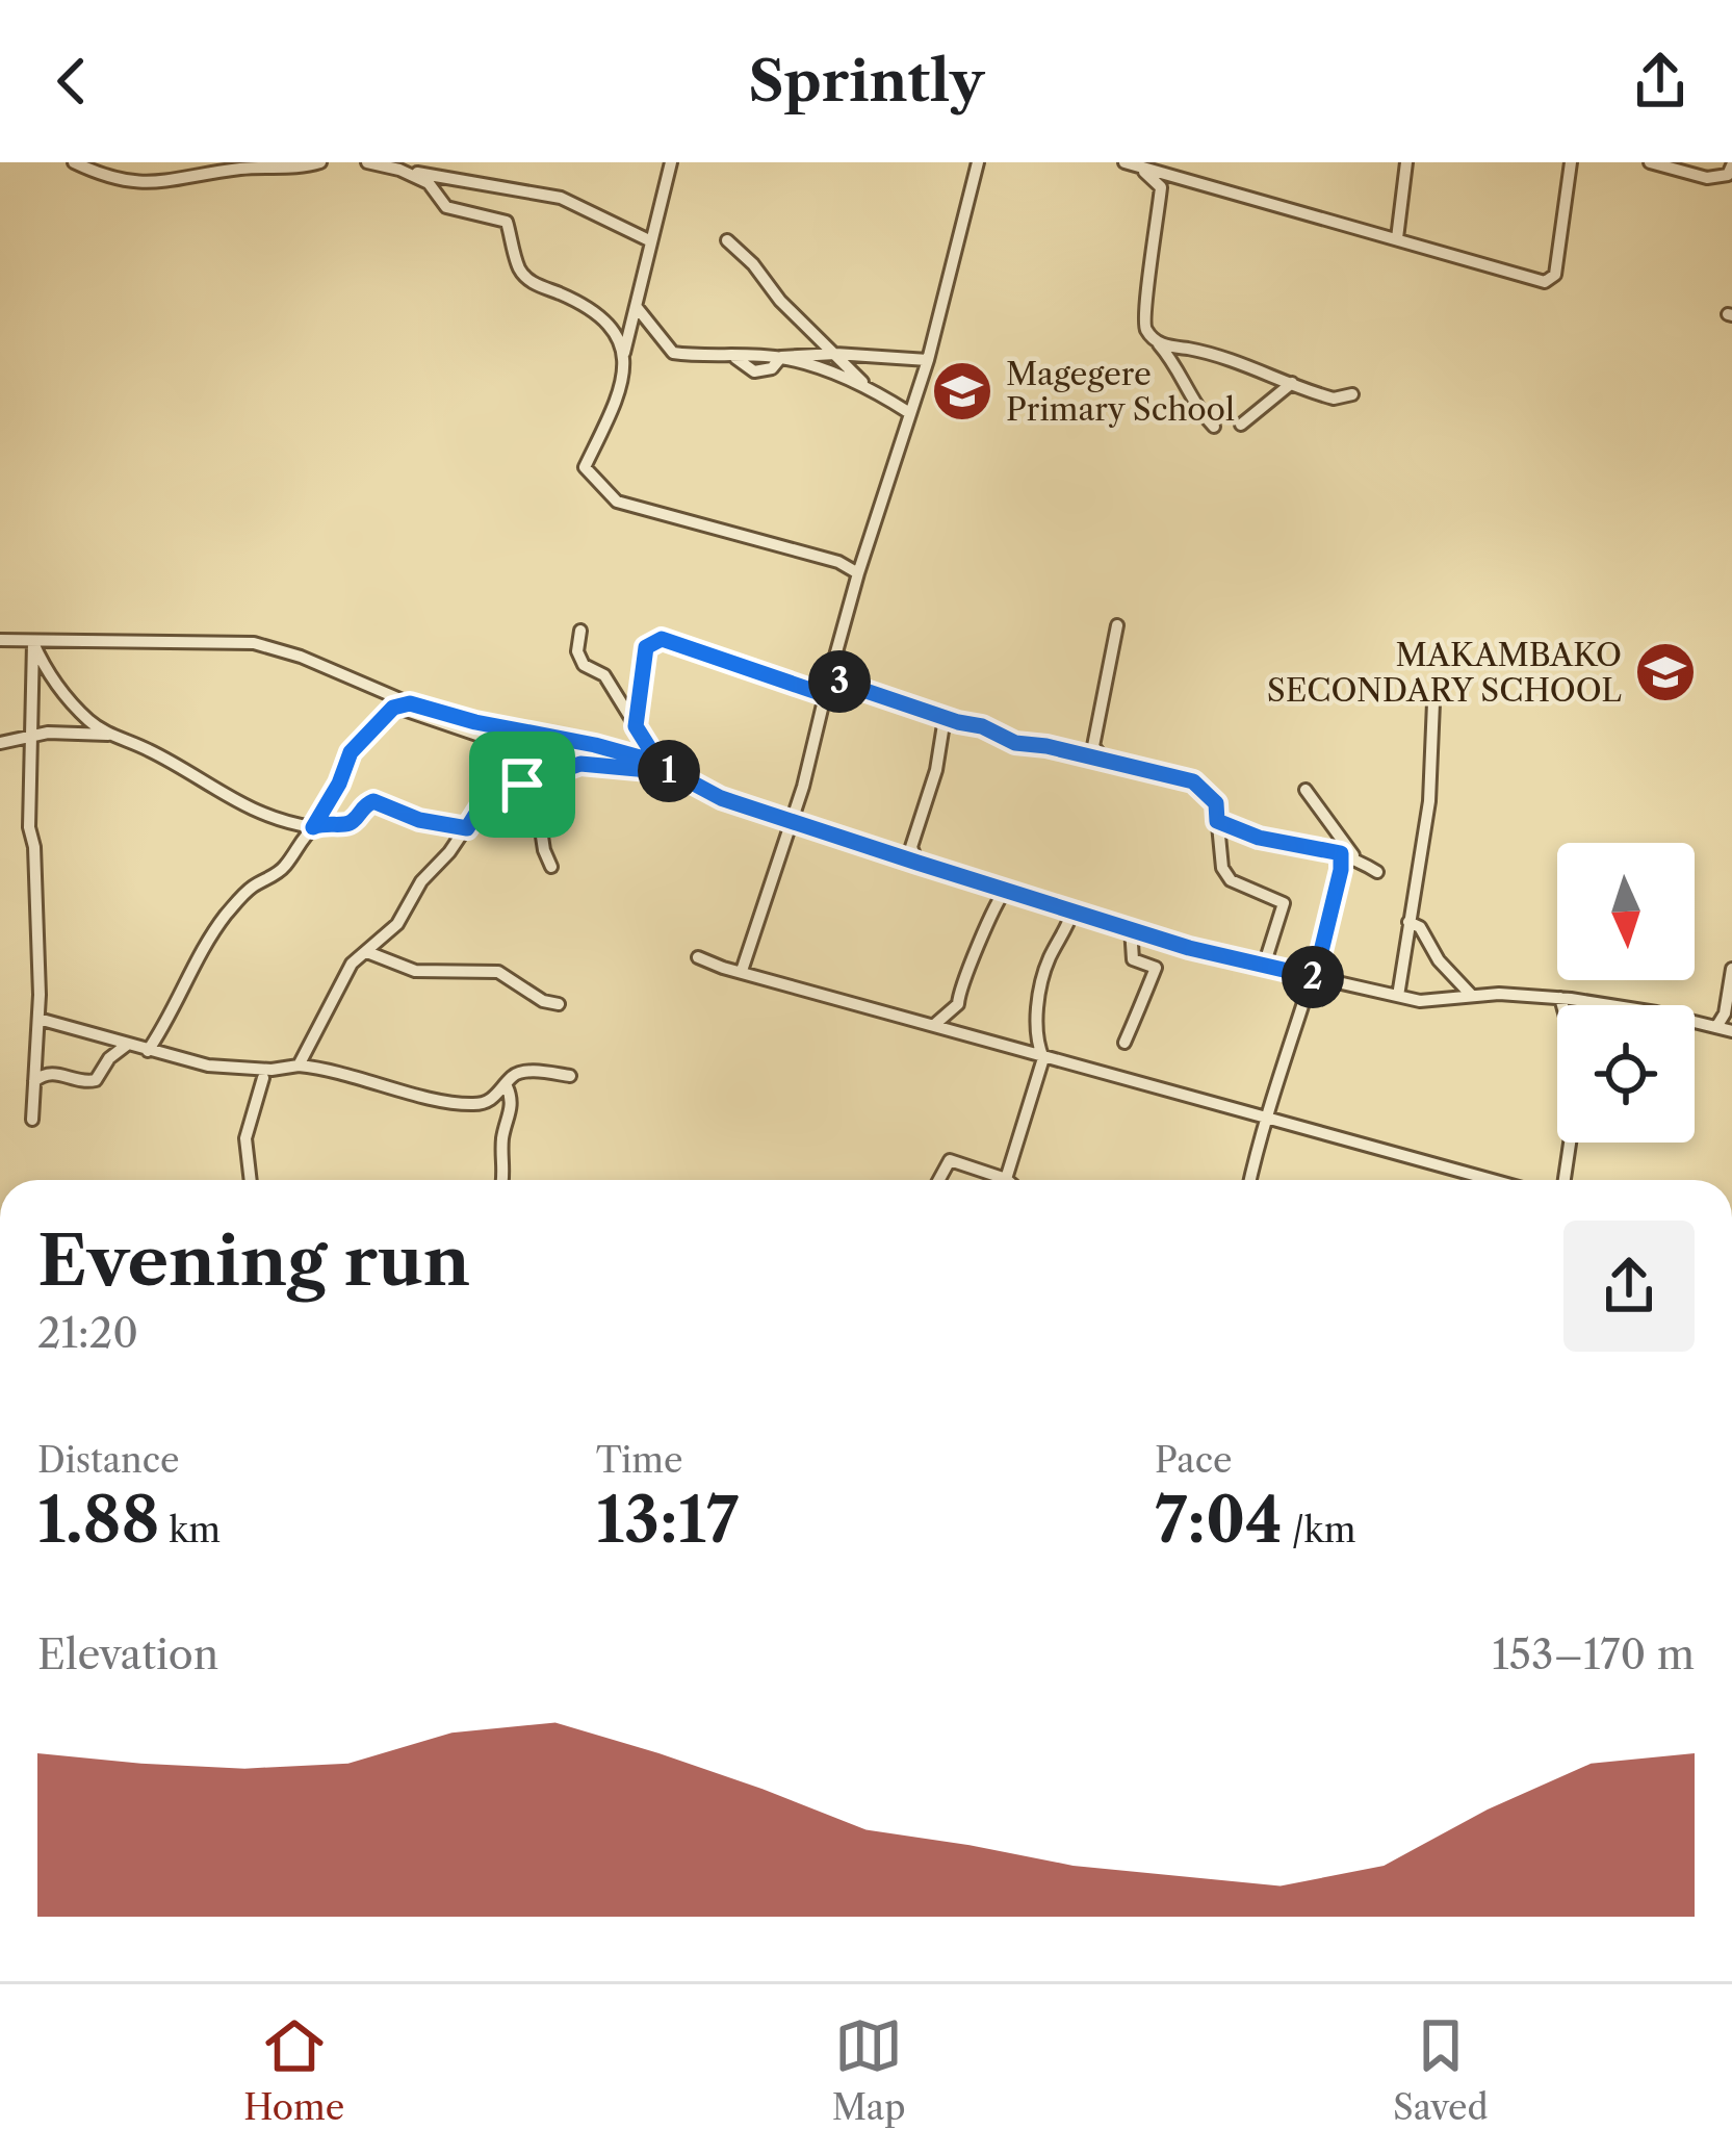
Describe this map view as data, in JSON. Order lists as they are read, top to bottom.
{
  "places": {
    "school or university": ["Magegere Primary School", "MAKAMBAKO SECONDARY SCHOOL"]
  },
  "north": "bottom",
  "page": {
    "header": "Sprintly",
    "pins": ["3", "1", "2"],
    "heading": ["Evening run", "21:20"],
    "stats": [
      ["Distance", "1.88 km"],
      ["Time", "13:17"],
      ["Pace", "7:04 /km"]
    ],
    "chart": ["Elevation", "153–170 m"],
    "tabs": ["Home", "Map", "Saved"]
  }
}
